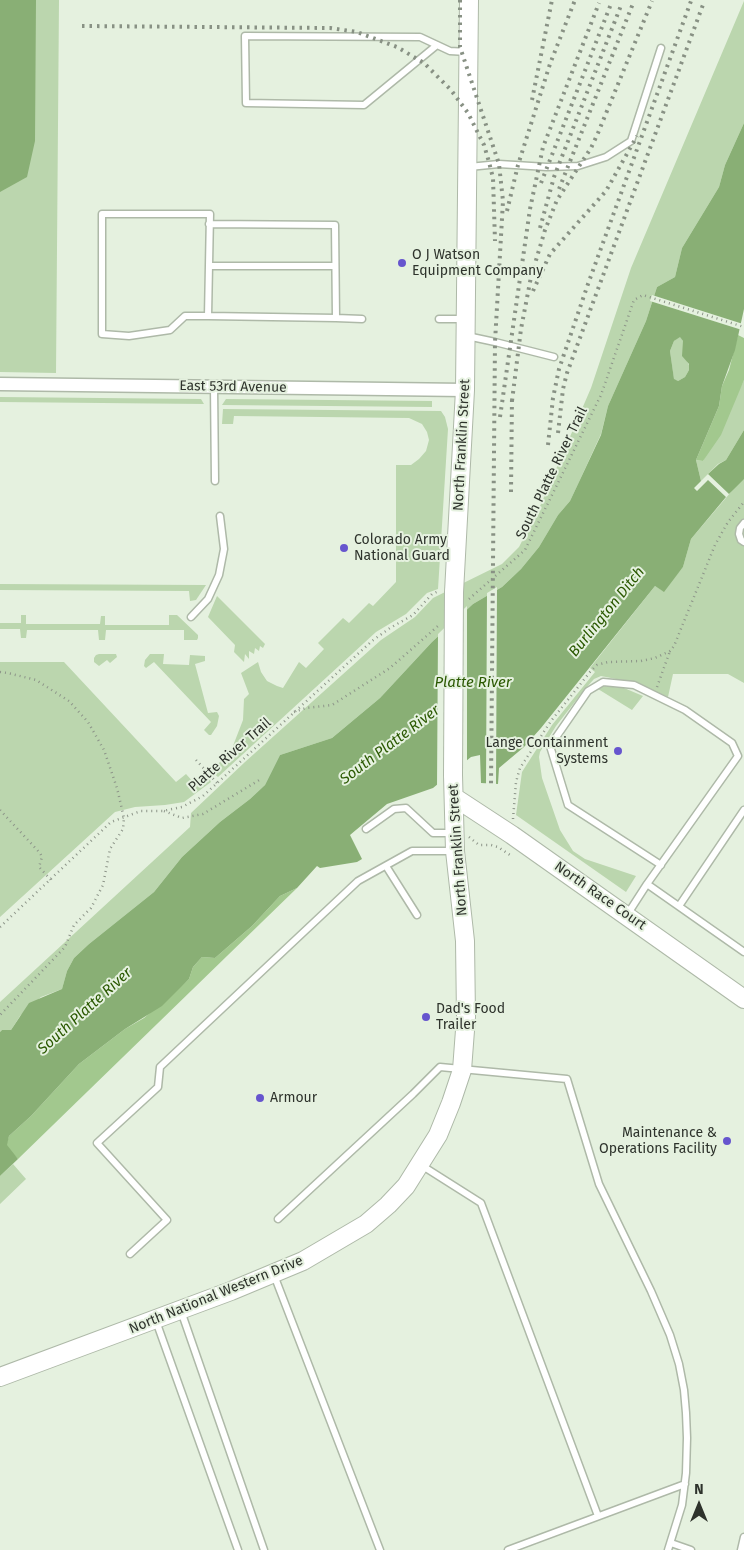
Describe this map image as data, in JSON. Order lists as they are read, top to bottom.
{
  "streets": {
    "street": [
      "East 53rd Avenue",
      "North Franklin Street",
      "North Race Court",
      "North National Western Drive"
    ],
    "path": ["South Platte River Trail", "Platte River Trail"]
  },
  "crossings": [
    ["East 53rd Avenue", "North Franklin Street"],
    ["North Franklin Street", "South Platte River Trail"],
    ["North Franklin Street", "Platte River Trail"],
    ["North Franklin Street", "North Race Court"],
    ["North Franklin Street", "North National Western Drive"],
    ["South Platte River Trail", "Platte River Trail"]
  ],
  "water": ["Burlington Ditch", "Platte River", "South Platte River"],
  "places": [
    "O J Watson Equipment Company",
    "Colorado Army National Guard",
    "Lange Containment Systems",
    "Dad's Food Trailer",
    "Armour",
    "Maintenance & Operations Facility"
  ],
  "north": "top"
}
